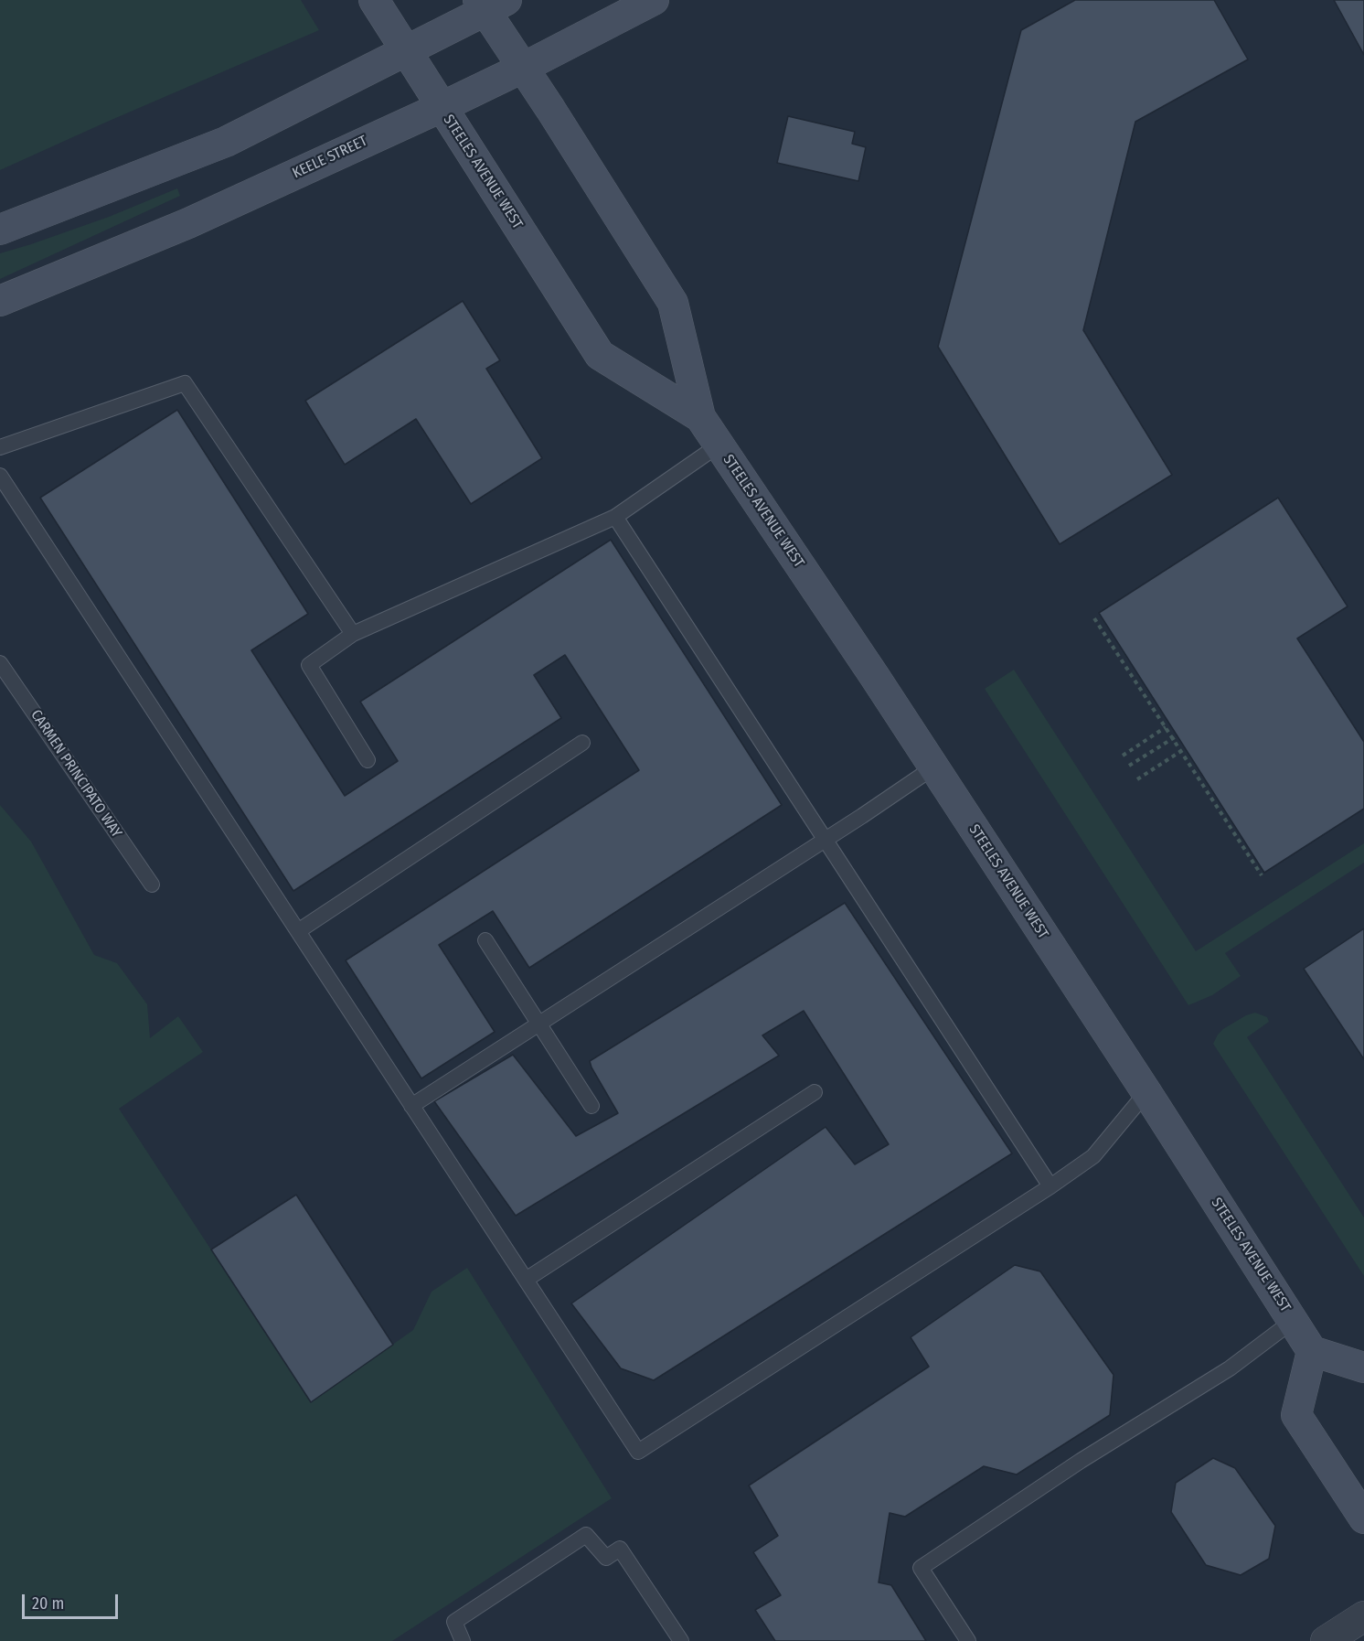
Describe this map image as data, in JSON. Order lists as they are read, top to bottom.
{
  "streets": {
    "main road": ["KEELE STREET", "STEELES AVENUE WEST"],
    "lane": ["CARMEN PRINCIPATO WAY"]
  },
  "crossings": [
    ["KEELE STREET", "STEELES AVENUE WEST"]
  ],
  "scale_bar": "20 m"
}
